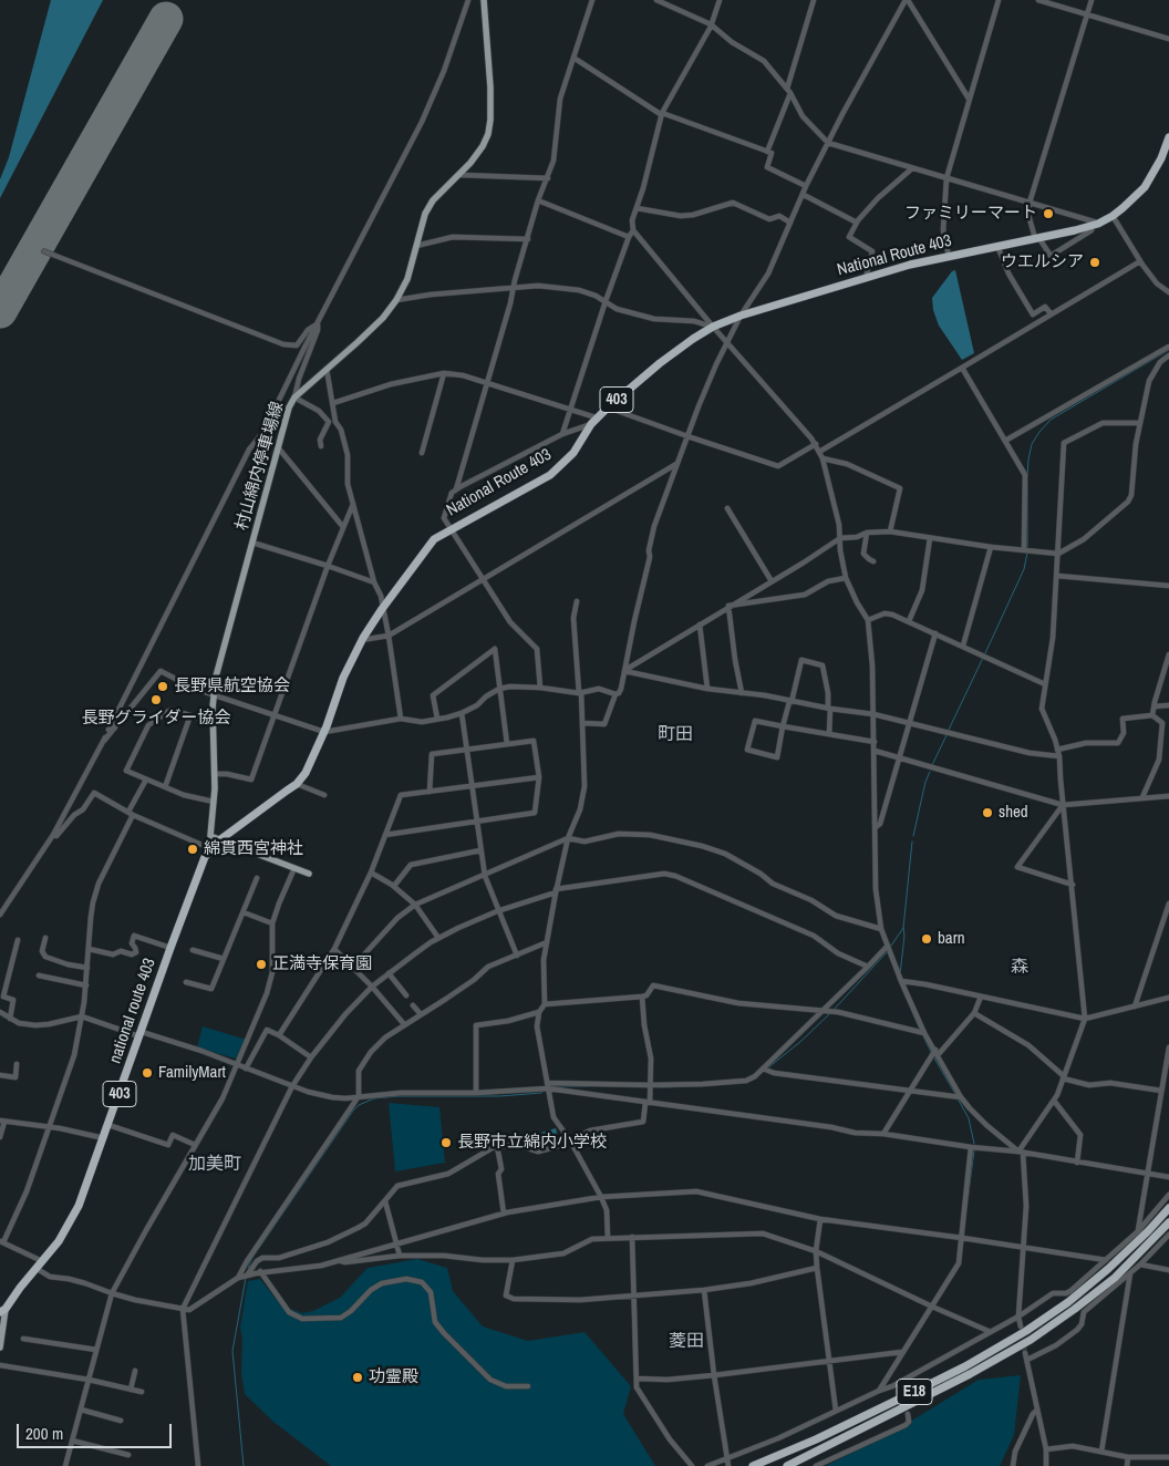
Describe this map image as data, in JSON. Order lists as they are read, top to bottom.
{
  "streets": {
    "highway": [
      "National Route 403",
      "403",
      "national route 403",
      "E18"
    ],
    "main road": ["村山綿内停車場線"]
  },
  "crossings": [
    ["National Route 403", "national route 403"]
  ],
  "districts": [
    "町田",
    "森",
    "加美町",
    "菱田"
  ],
  "places": [
    "ファミリーマート",
    "ウエルシア",
    "長野県航空協会",
    "長野グライダー協会",
    "shed",
    "綿貫西宮神社",
    "barn",
    "正満寺保育園",
    "FamilyMart",
    "長野市立綿内小学校",
    "功霊殿"
  ],
  "scale_bar": "200 m"
}
